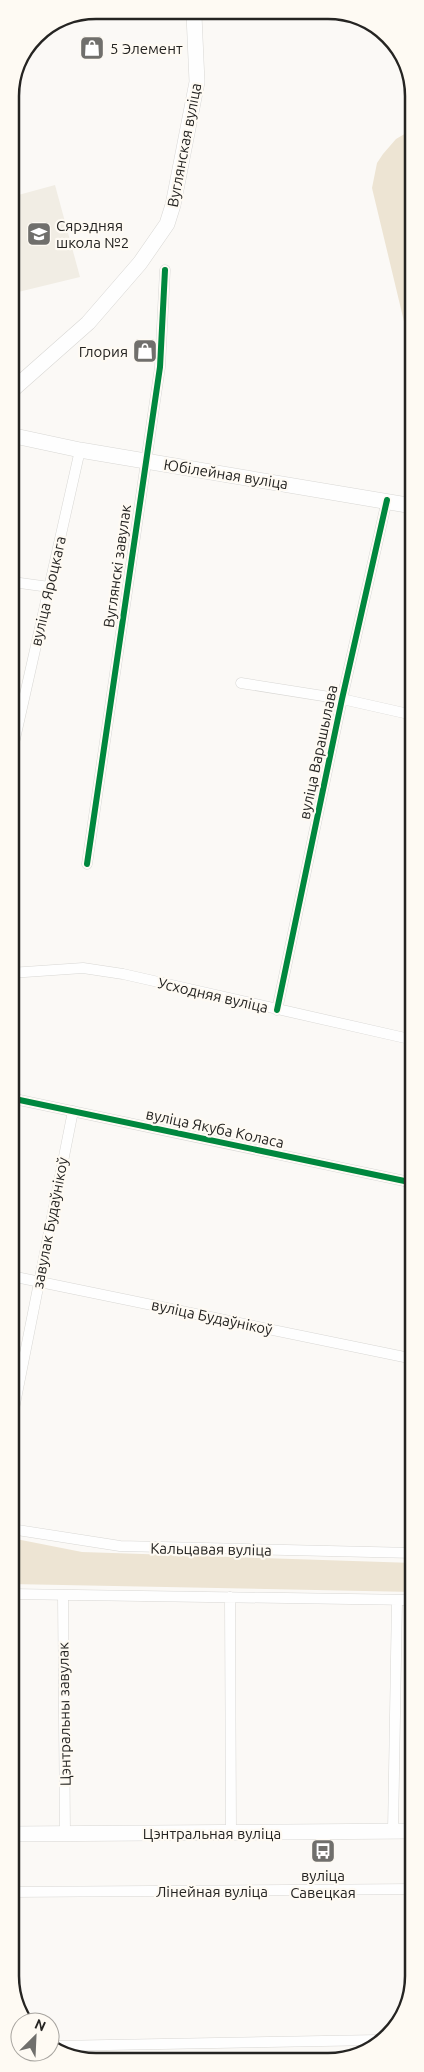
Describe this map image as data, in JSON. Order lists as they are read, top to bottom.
{
  "streets": {
    "street": [
      "Вуглянская вуліца",
      "Юбілейная вуліца",
      "Вуглянскі завулак",
      "вуліца Яроцкага",
      "вуліца Варашылава",
      "Усходняя вуліца",
      "вуліца Якуба Коласа",
      "завулак Будаўнікоў",
      "вуліца Будаўнікоў",
      "Кальцавая вуліца",
      "Цэнтральны завулак",
      "Цэнтральная вуліца",
      "Лінейная вуліца"
    ]
  },
  "crossings": [
    ["Юбілейная вуліца", "Вуглянскі завулак"],
    ["Юбілейная вуліца", "вуліца Яроцкага"],
    ["Юбілейная вуліца", "вуліца Варашылава"],
    ["вуліца Варашылава", "Усходняя вуліца"],
    ["вуліца Якуба Коласа", "завулак Будаўнікоў"],
    ["завулак Будаўнікоў", "вуліца Будаўнікоў"],
    ["Цэнтральны завулак", "Цэнтральная вуліца"]
  ],
  "places": {
    "shop": ["5 Элемент", "Глория"],
    "school or university": ["Сярэдняя школа №2"],
    "bus stop": ["вуліца Савецкая"]
  },
  "north": "top right"
}
